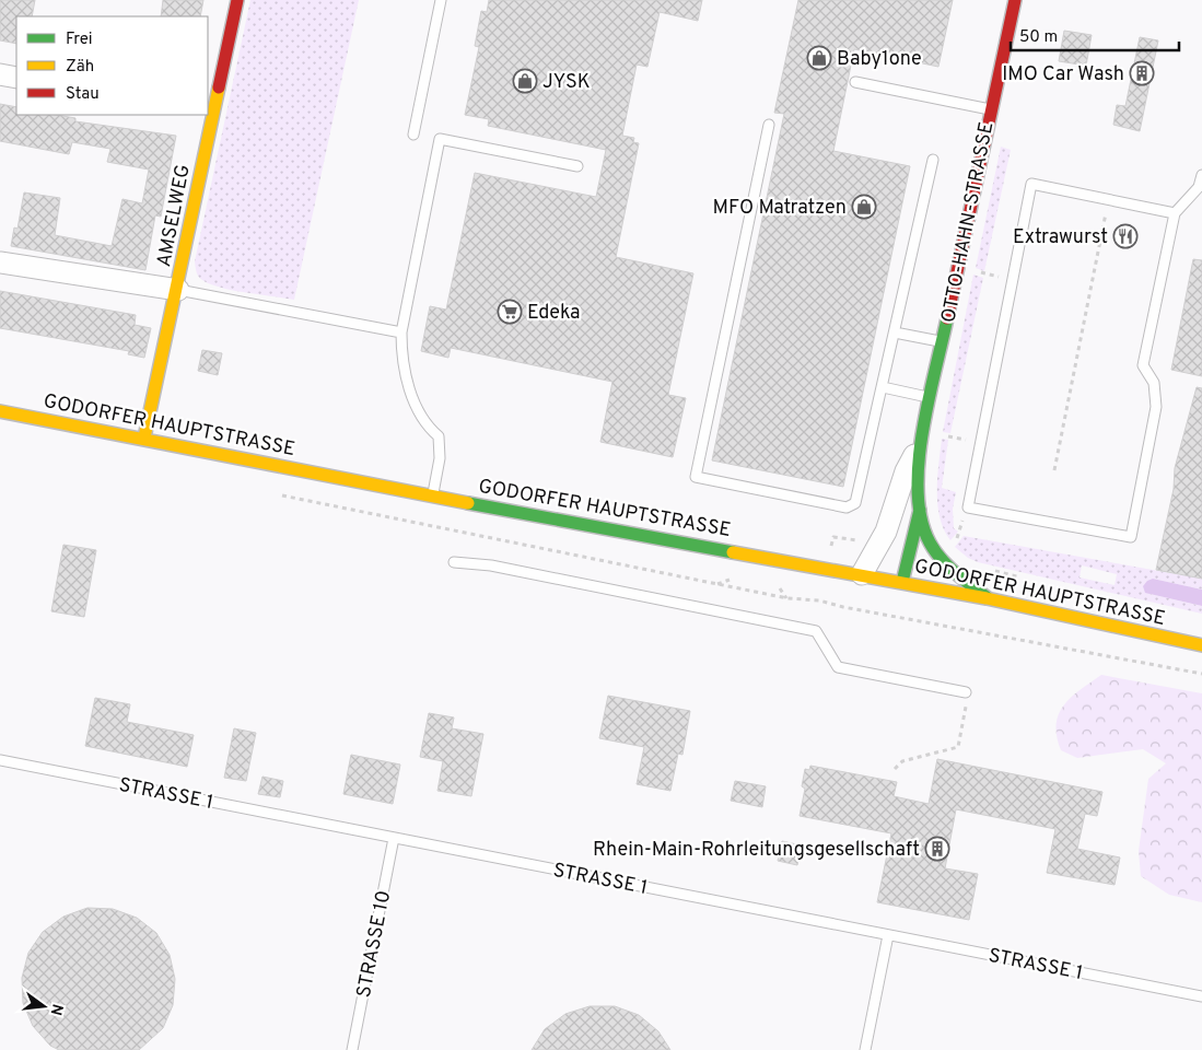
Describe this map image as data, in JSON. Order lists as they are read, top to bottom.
{
  "streets": {
    "main road": ["AMSELWEG", "OTTO-HAHN-STRASSE", "GODORFER HAUPTSTRASSE"],
    "lane": ["STRASSE 1", "STRASSE 10"]
  },
  "crossings": [
    ["AMSELWEG", "GODORFER HAUPTSTRASSE"],
    ["OTTO-HAHN-STRASSE", "GODORFER HAUPTSTRASSE"],
    ["STRASSE 1", "STRASSE 10"]
  ],
  "places": {
    "shop": ["Baby1one", "JYSK", "MFO Matratzen"],
    "building": ["IMO Car Wash", "Rhein-Main-Rohrleitungsgesellschaft"],
    "restaurant": ["Extrawurst"],
    "supermarket": ["Edeka"]
  },
  "legend": ["Frei", "Zäh", "Stau"],
  "scale_bar": "50 m",
  "north": "right"
}
